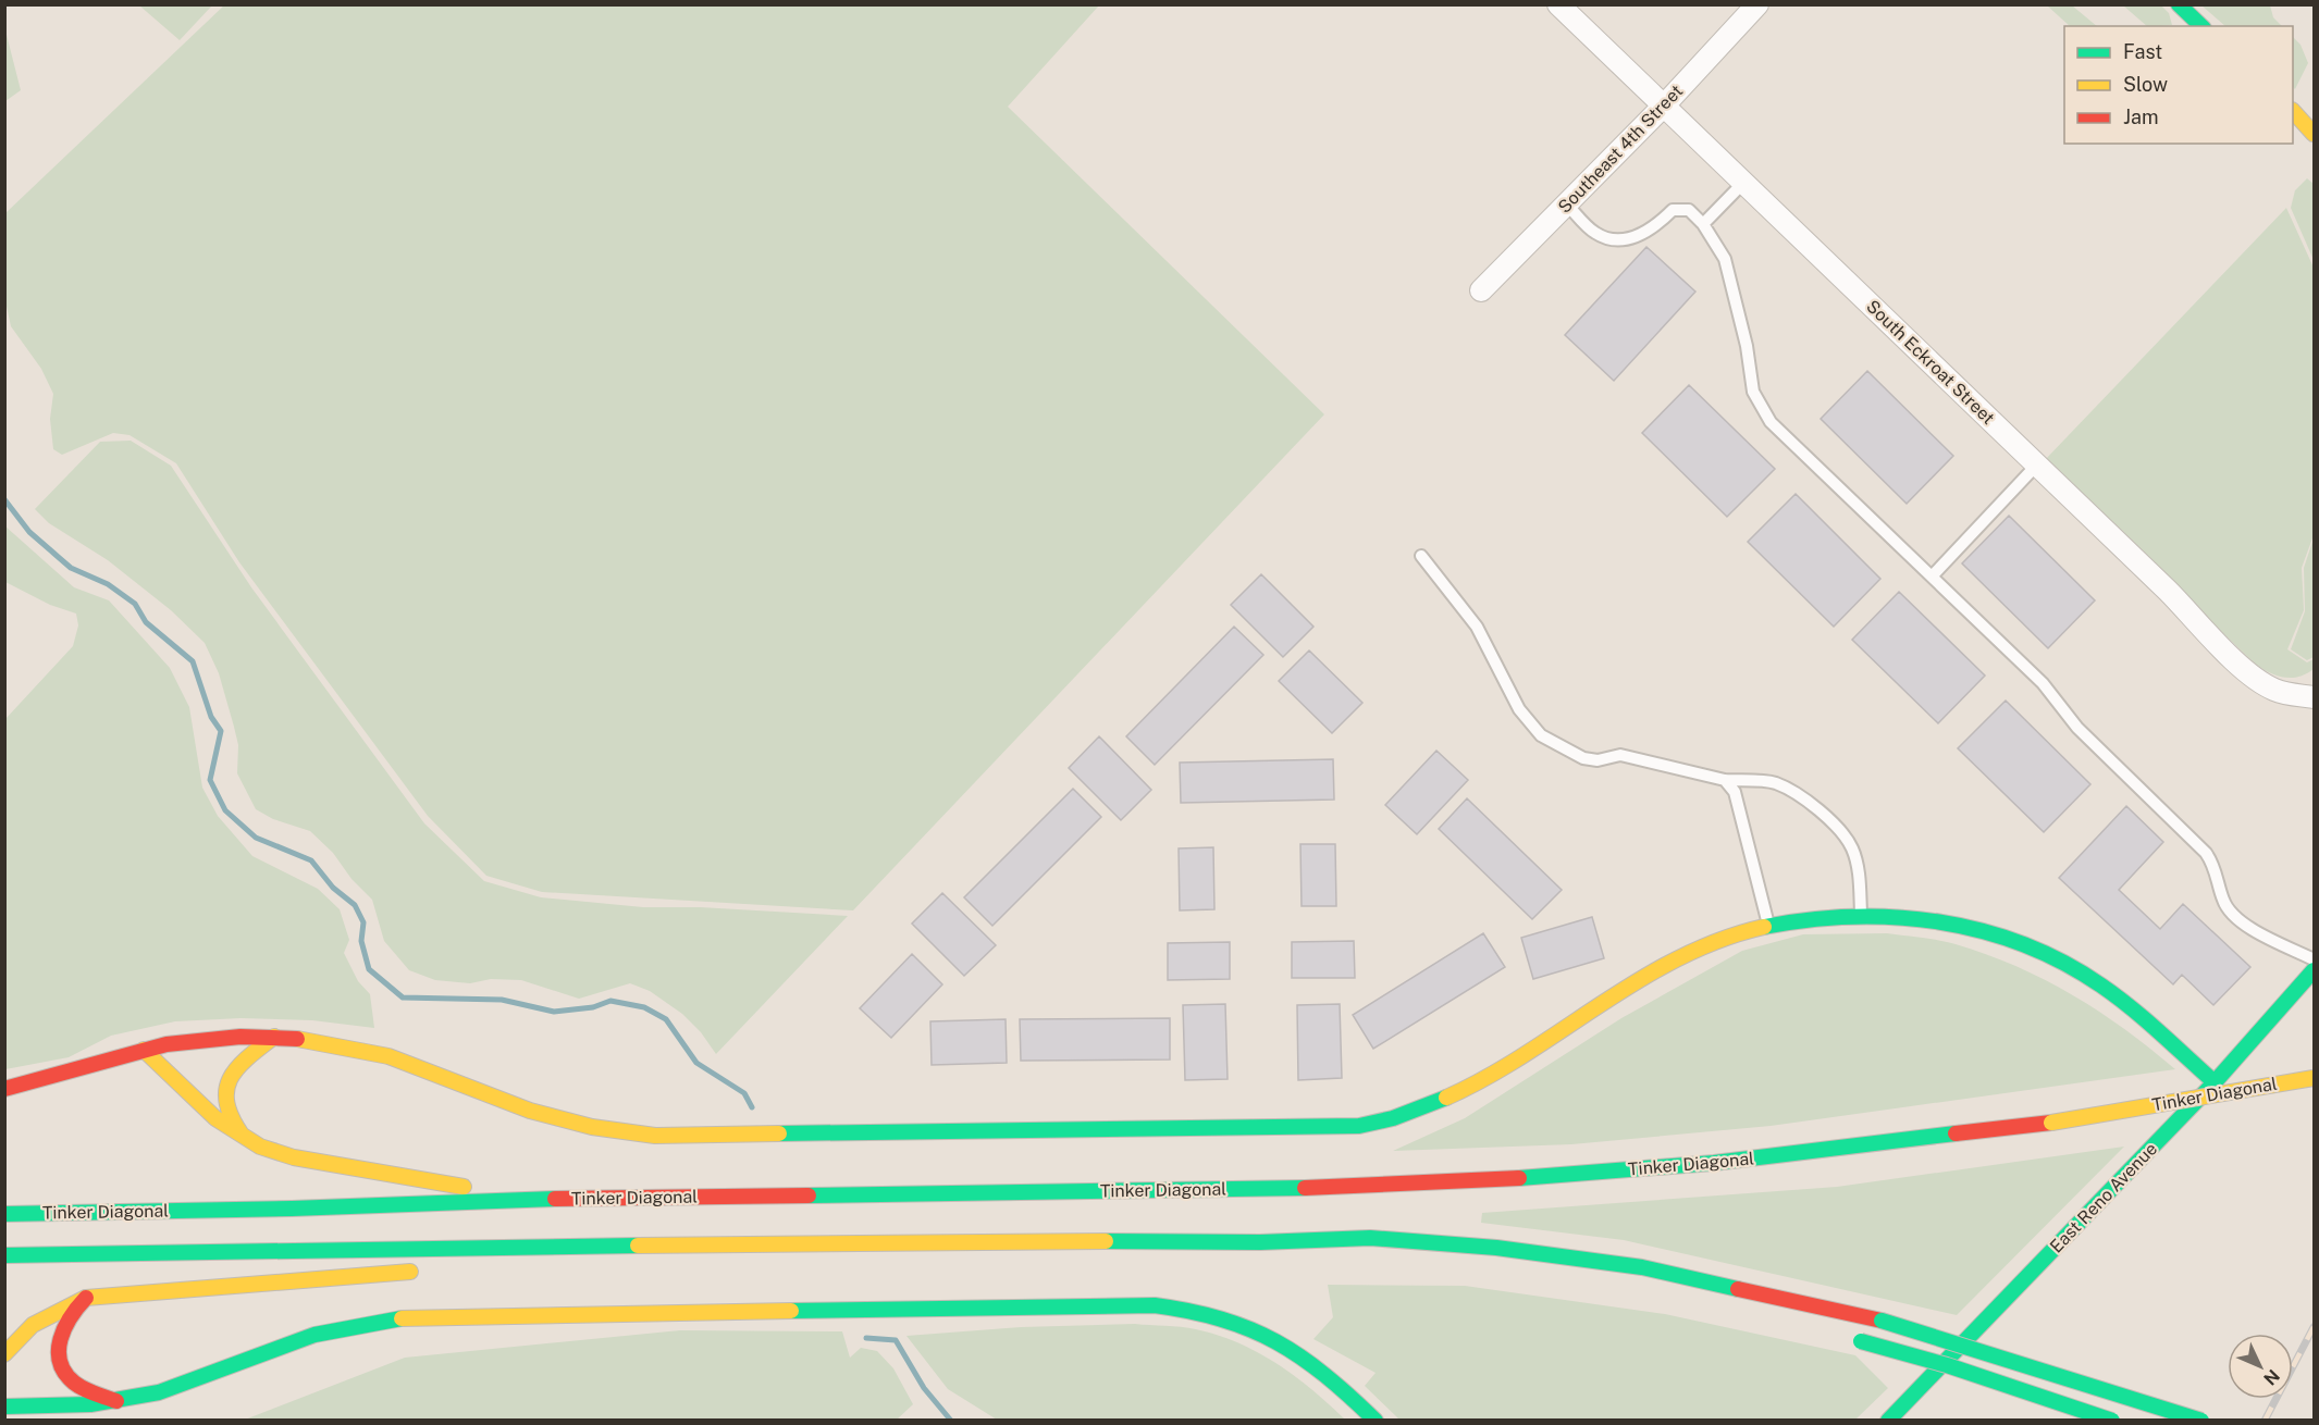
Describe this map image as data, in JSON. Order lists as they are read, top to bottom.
{
  "streets": {
    "main road": ["Tinker Diagonal", "East Reno Avenue"],
    "street": ["Southeast 4th Street", "South Eckroat Street"]
  },
  "crossings": [
    ["Southeast 4th Street", "South Eckroat Street"]
  ],
  "legend": ["Fast", "Slow", "Jam"],
  "north": "bottom right"
}
